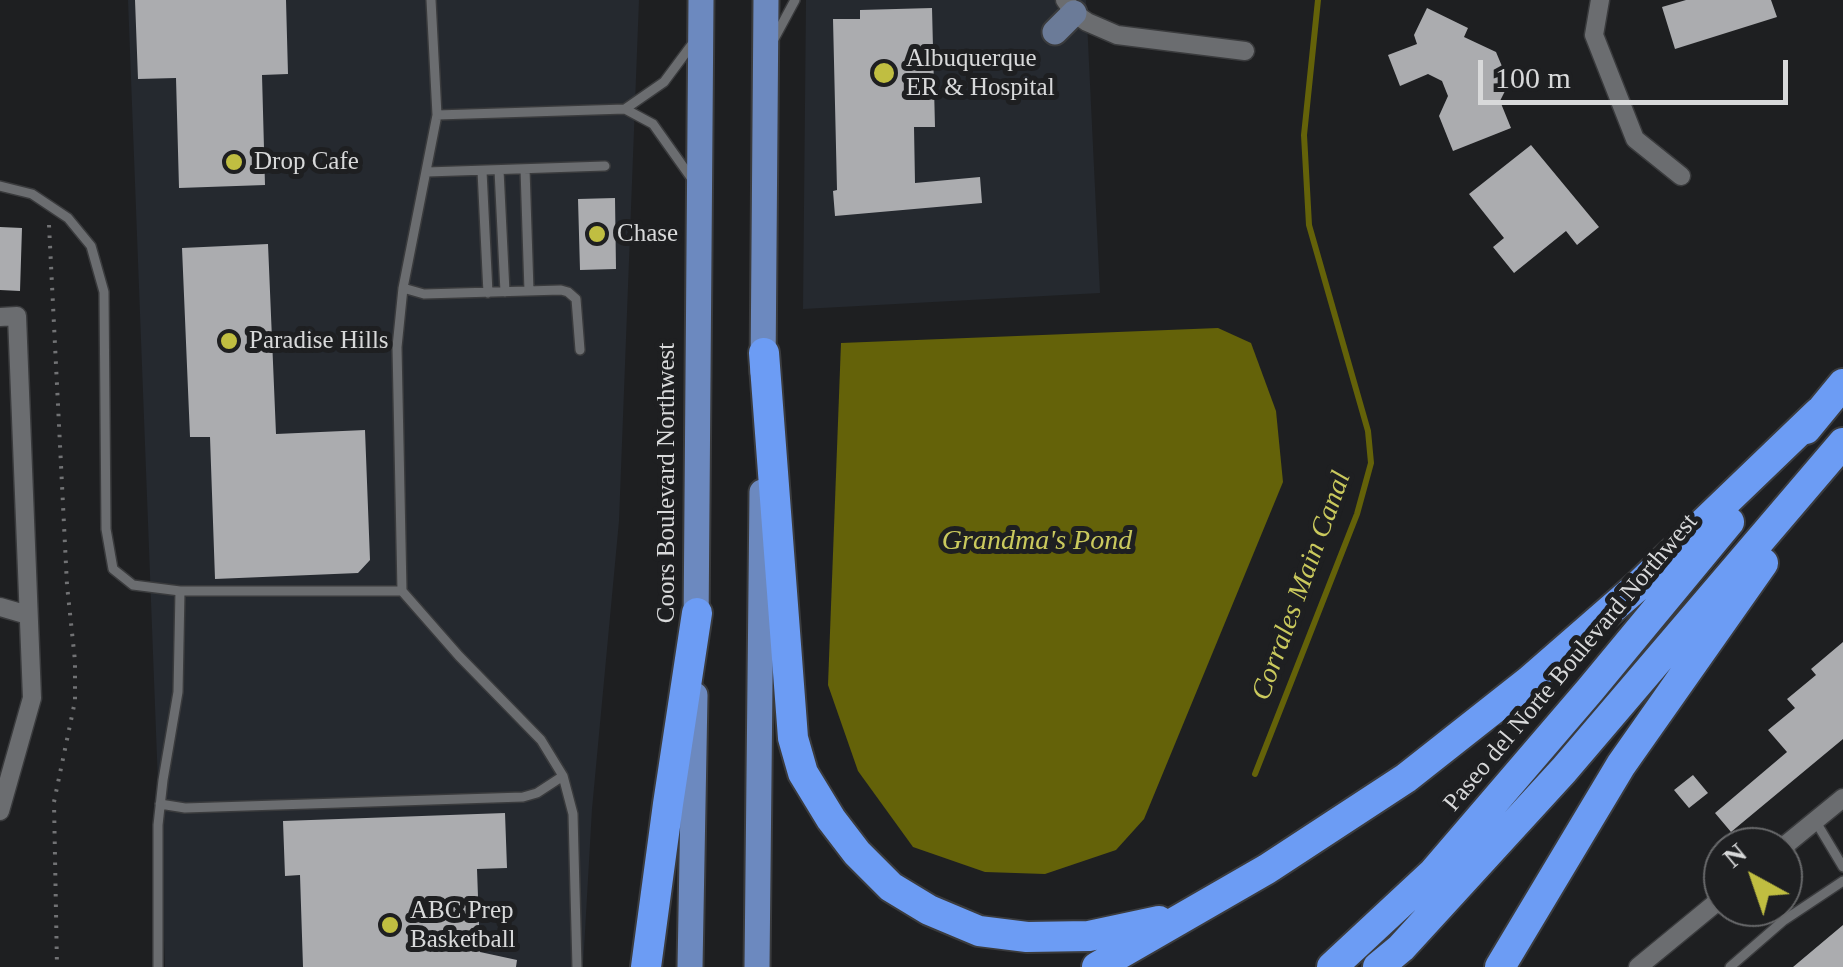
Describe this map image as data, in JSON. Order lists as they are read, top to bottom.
{
  "streets": {
    "highway": ["Paseo del Norte Boulevard Northwest"],
    "main road": ["Coors Boulevard Northwest"]
  },
  "water": ["Grandma's Pond", "Corrales Main Canal"],
  "places": [
    "Albuquerque ER & Hospital",
    "Drop Cafe",
    "Chase",
    "Paradise Hills",
    "ABC Prep Basketball"
  ],
  "scale_bar": "100 m",
  "north": "top left"
}
